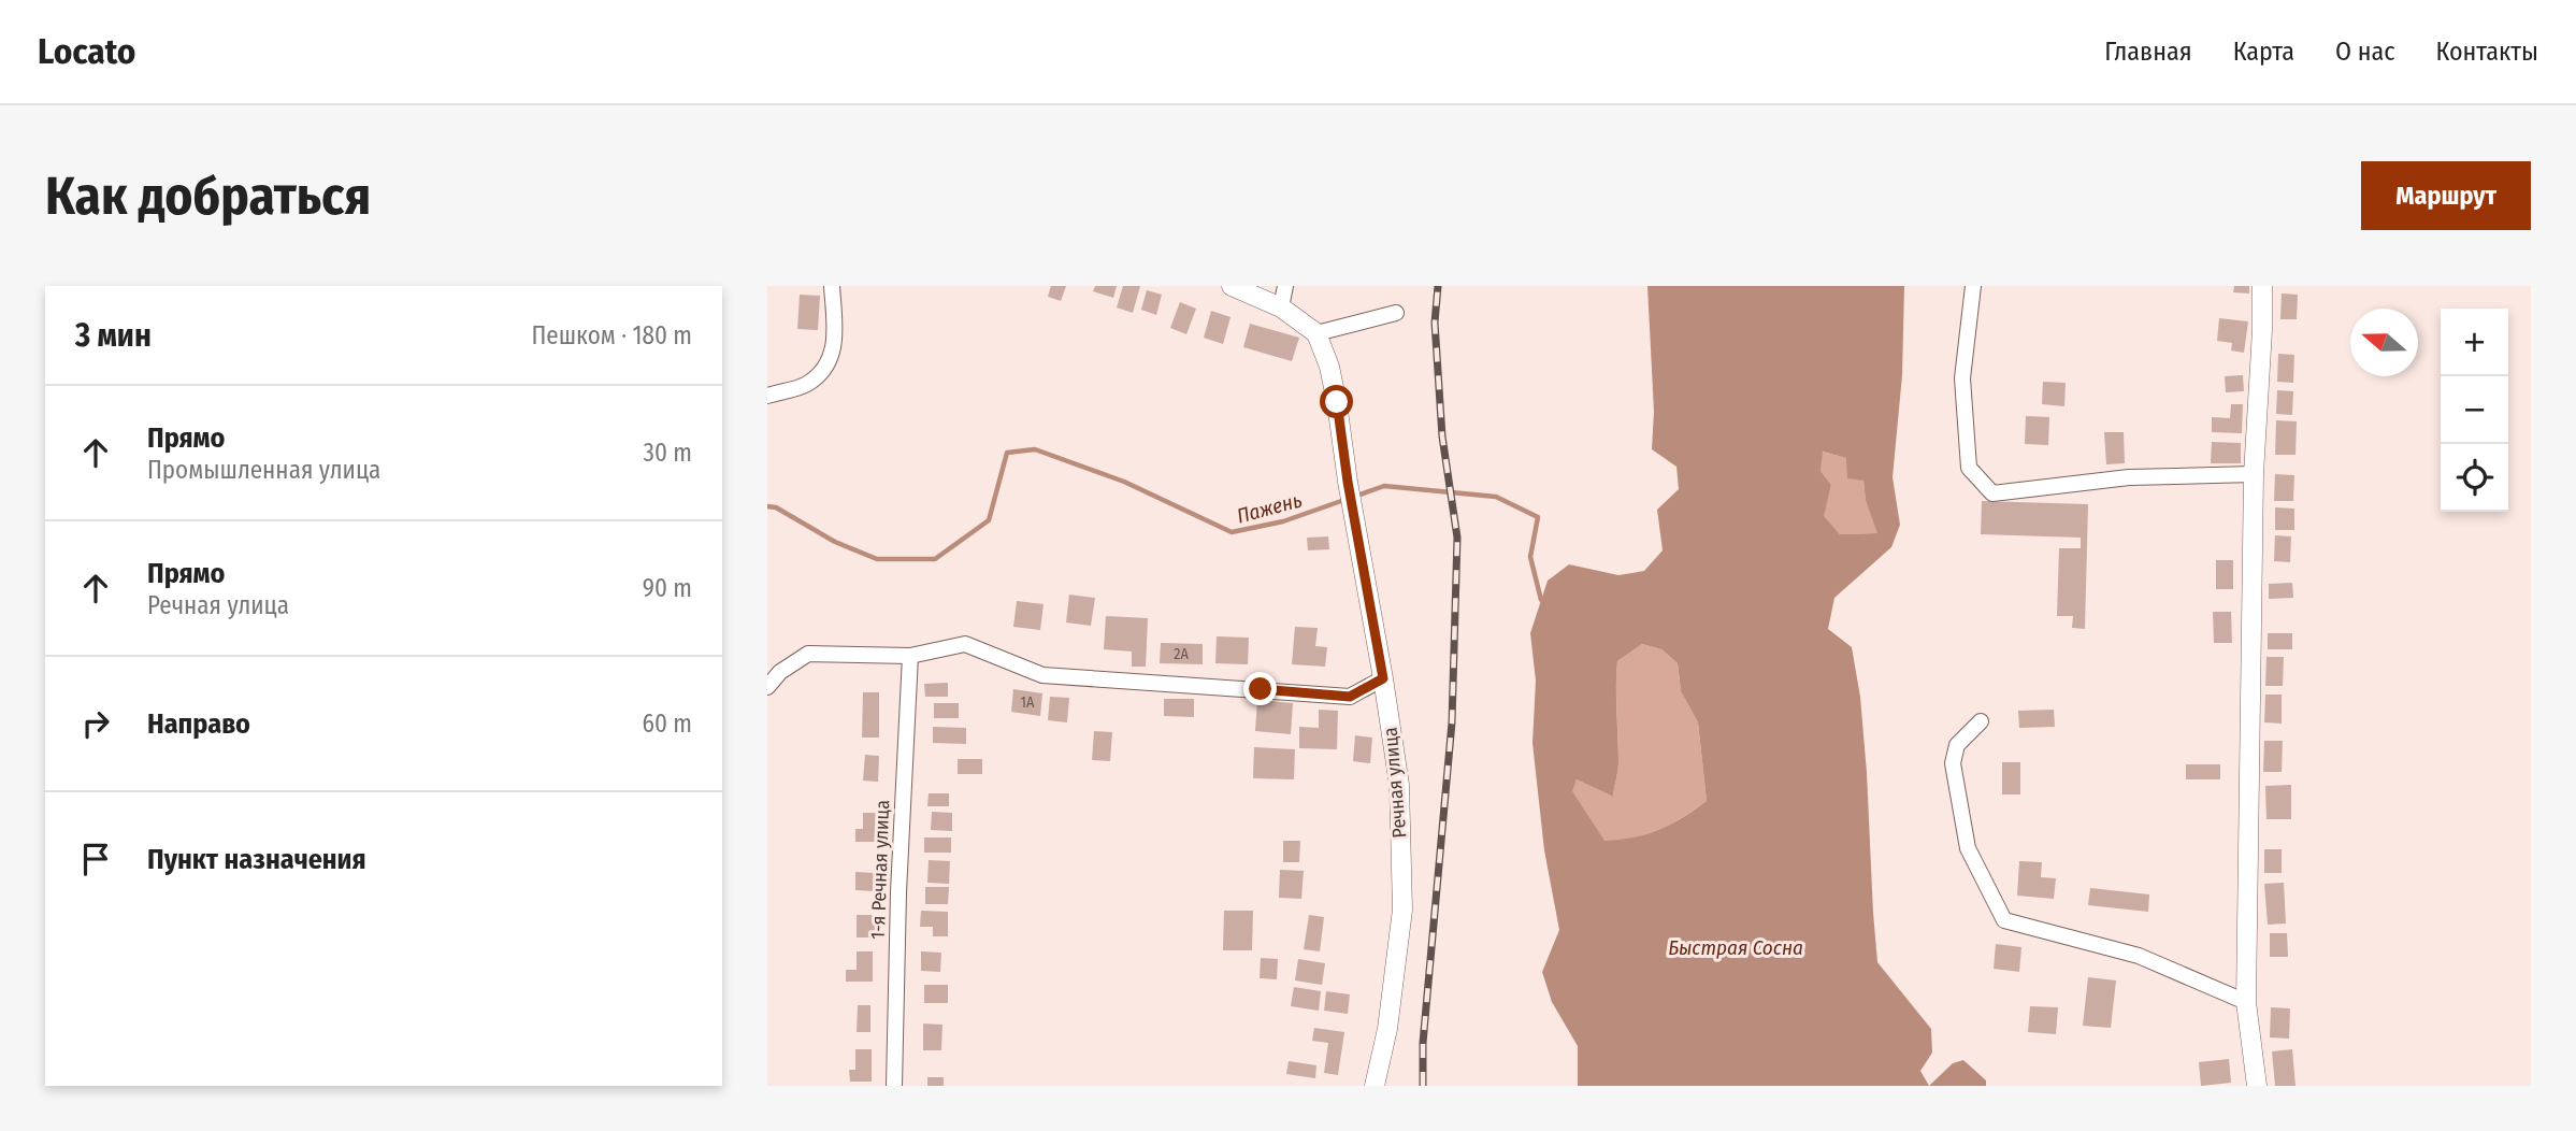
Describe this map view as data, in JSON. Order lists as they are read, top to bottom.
{
  "streets": {
    "street": ["Речная улица", "1-я Речная улица"]
  },
  "water": ["Пажень", "Быстрая Сосна"],
  "house_numbers": ["2А", "1А"],
  "north": "left",
  "page": {
    "header": "Locato",
    "nav": [
      "Главная",
      "Карта",
      "О нас",
      "Контакты"
    ],
    "buttons": "Маршрут",
    "title": "Как добраться",
    "heading": ["3 мин", "Пешком · 180 m"],
    "map_buttons": ["+", "−"],
    "list": [
      ["Прямо", "Промышленная улица", "30 m"],
      ["Прямо", "Речная улица", "90 m"],
      ["Направо", "60 m"],
      "Пункт назначения"
    ]
  }
}
